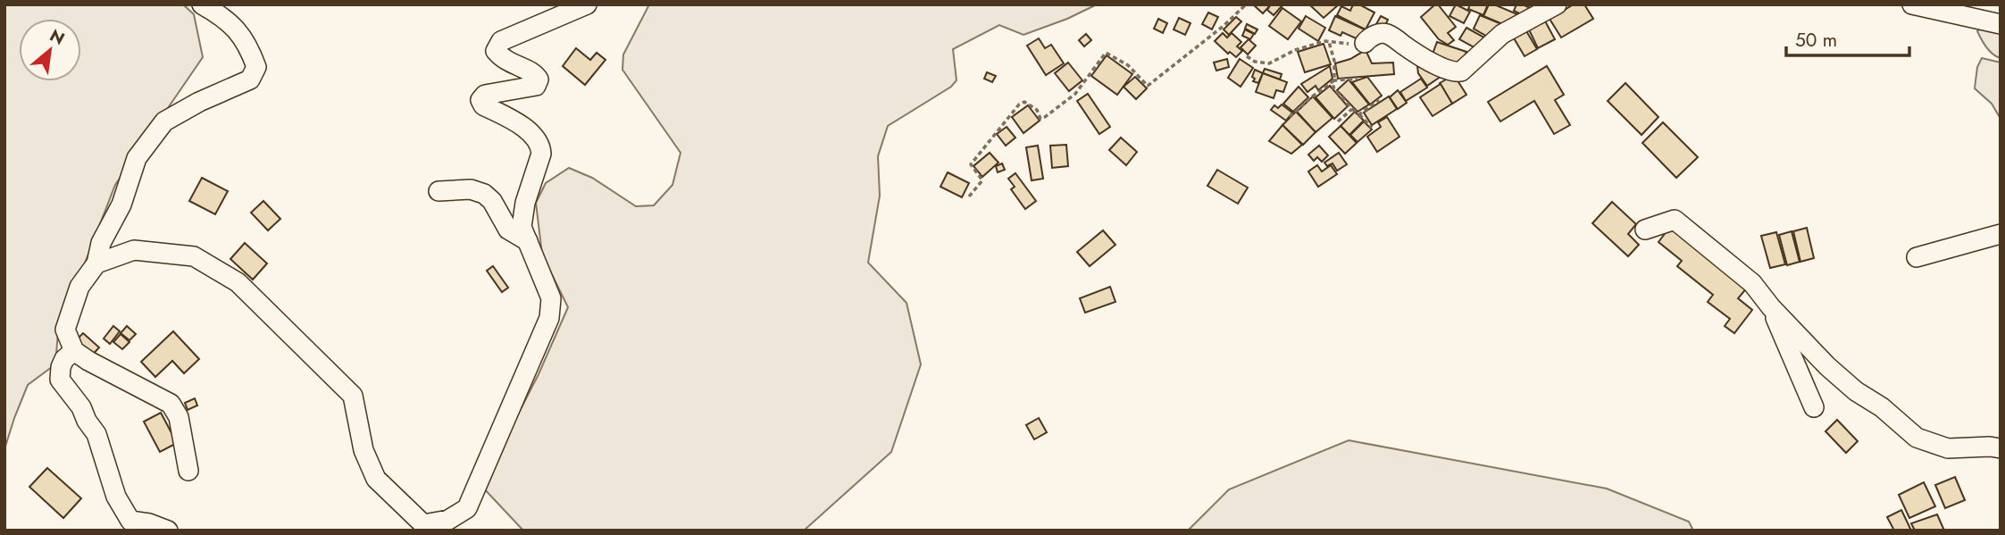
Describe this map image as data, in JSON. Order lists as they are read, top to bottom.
{
  "scale_bar": "50 m",
  "north": "top right"
}
